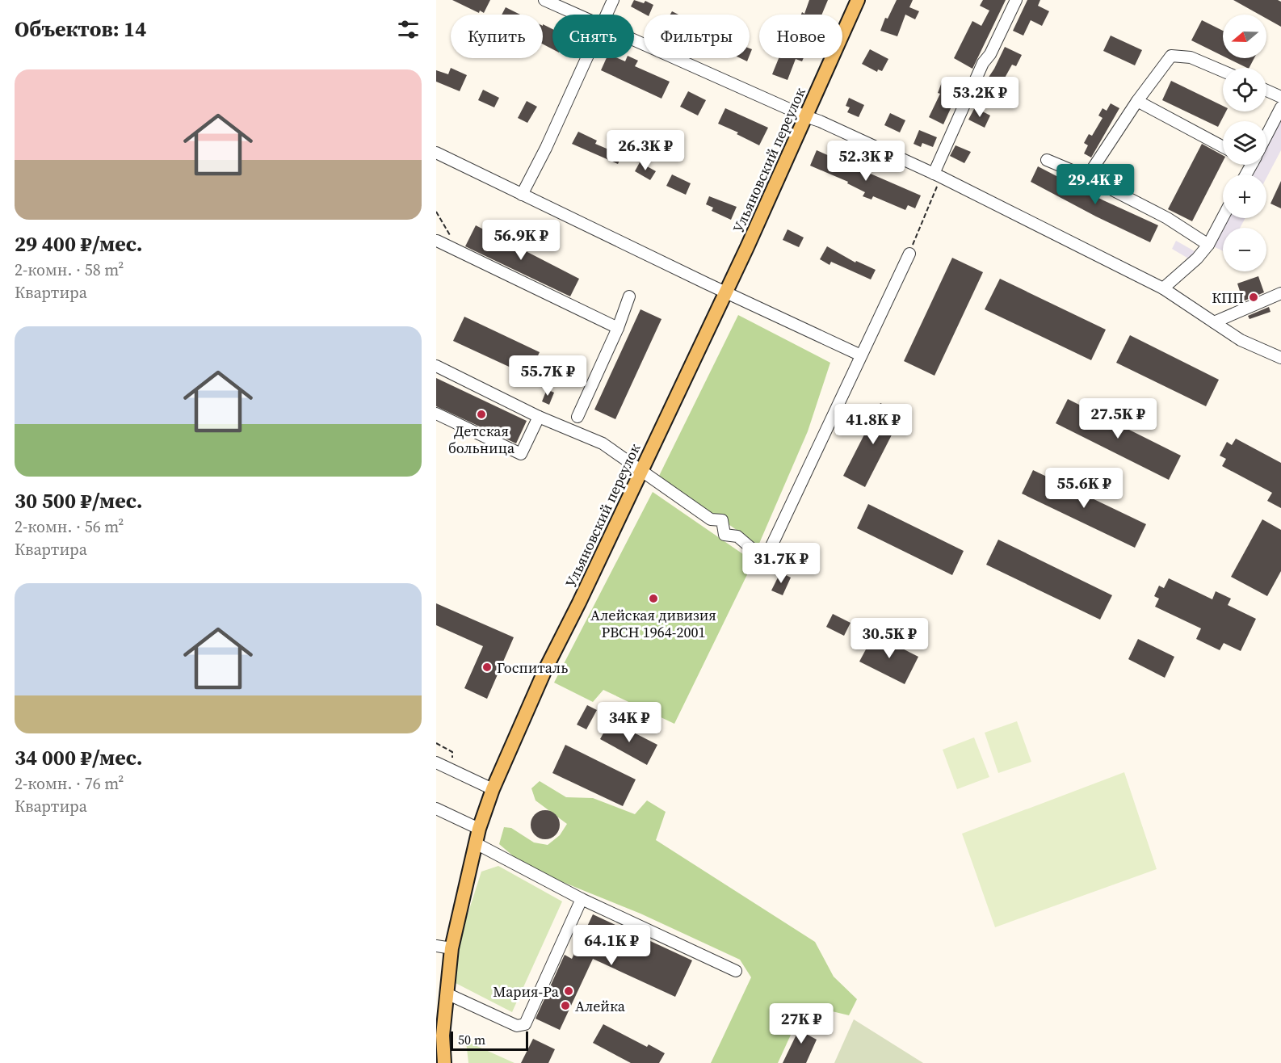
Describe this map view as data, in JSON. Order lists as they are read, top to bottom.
{
  "streets": {
    "main road": ["Ульяновский переулок"]
  },
  "places": [
    "КПП",
    "Детская больница",
    "Алейская дивизия РВСН 1964-2001",
    "Госпиталь",
    "Мария-Ра",
    "Алейка"
  ],
  "scale_bar": "50 m",
  "north": "left",
  "page": {
    "heading": "Объектов: 14",
    "map_buttons": ["+", "−"],
    "chip": [
      "Купить",
      "Снять",
      "Фильтры",
      "Новое"
    ],
    "list": [
      {
        "name": "29 400 ₽/мес.",
        "note": "2-комн. · 58 m² · Квартира"
      },
      {
        "name": "30 500 ₽/мес.",
        "note": "2-комн. · 56 m² · Квартира"
      },
      {
        "name": "34 000 ₽/мес.",
        "note": "2-комн. · 76 m² · Квартира"
      }
    ],
    "price": [
      "53.2K ₽",
      "26.3K ₽",
      "52.3K ₽",
      "29.4K ₽",
      "56.9K ₽",
      "55.7K ₽",
      "27.5K ₽",
      "41.8K ₽",
      "55.6K ₽",
      "31.7K ₽",
      "30.5K ₽",
      "34K ₽",
      "64.1K ₽",
      "27K ₽"
    ],
    "scale": "50 m"
  }
}
